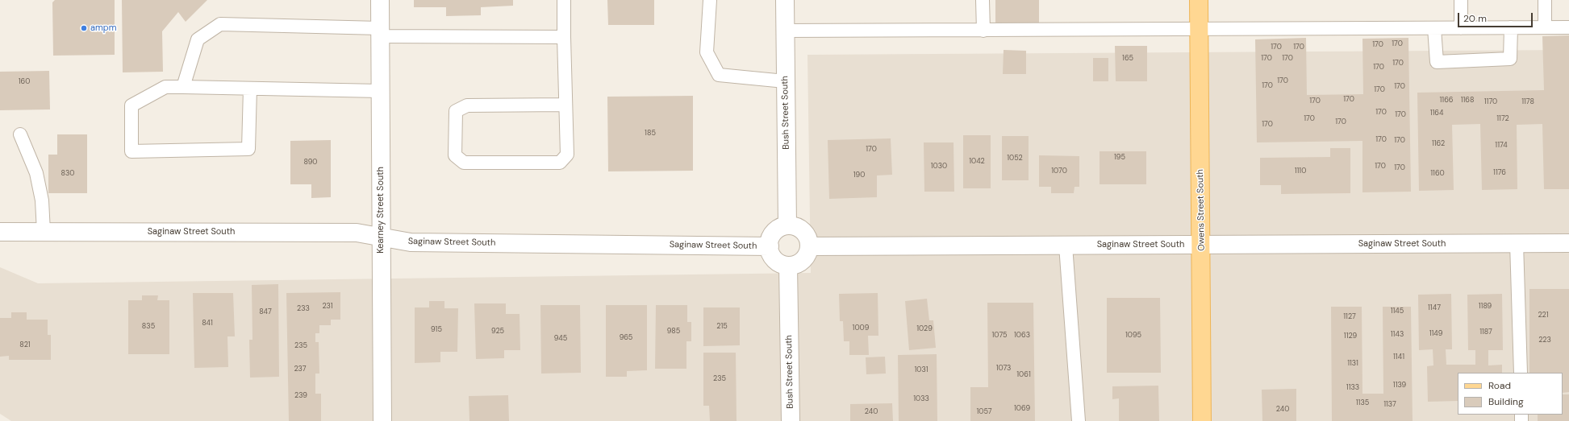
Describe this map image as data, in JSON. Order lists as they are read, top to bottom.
{
  "streets": {
    "main road": ["Owens Street South"],
    "street": ["Bush Street South", "Kearney Street South", "Saginaw Street South"]
  },
  "crossings": [
    ["Bush Street South", "Saginaw Street South"],
    ["Kearney Street South", "Saginaw Street South"],
    ["Owens Street South", "Saginaw Street South"]
  ],
  "places": ["ampm"],
  "house_numbers": [
    "170",
    "170",
    "170",
    "170",
    "165",
    "170",
    "170",
    "170",
    "170",
    "170",
    "160",
    "170",
    "170",
    "170",
    "170",
    "1166",
    "1168",
    "170",
    "1170",
    "1178",
    "170",
    "1164",
    "170",
    "170",
    "1172",
    "170",
    "170",
    "185",
    "170",
    "170",
    "1162",
    "1174",
    "170",
    "195",
    "1052",
    "1042",
    "890",
    "1030",
    "170",
    "170",
    "1070",
    "1110",
    "1176",
    "830",
    "1160",
    "190",
    "231",
    "1189",
    "1147",
    "233",
    "1145",
    "847",
    "221",
    "1127",
    "841",
    "835",
    "215",
    "1009",
    "1029",
    "915",
    "925",
    "985",
    "1187",
    "1149",
    "1143",
    "1075",
    "1063",
    "1095",
    "1129",
    "965",
    "945",
    "223",
    "821",
    "235",
    "1141",
    "1131",
    "1073",
    "237",
    "1031",
    "1061",
    "235",
    "1139",
    "1133",
    "239",
    "1033",
    "1135",
    "1137",
    "1069",
    "240",
    "240",
    "1057"
  ],
  "legend": ["Road", "Building"],
  "scale_bar": "20 m"
}
